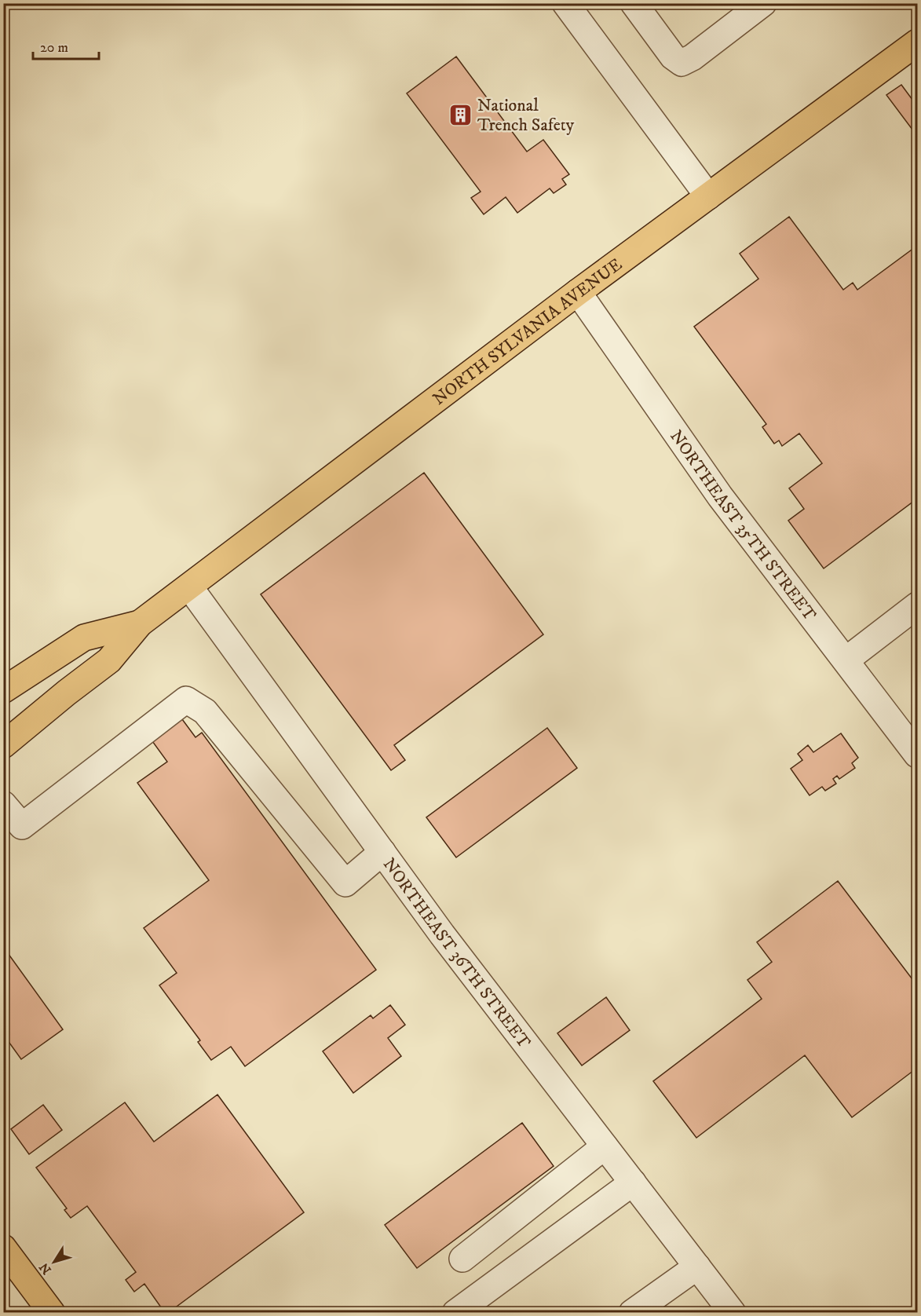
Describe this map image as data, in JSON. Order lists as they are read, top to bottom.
{
  "streets": {
    "main road": ["NORTH SYLVANIA AVENUE"],
    "street": ["NORTHEAST 35TH STREET", "NORTHEAST 36TH STREET"]
  },
  "crossings": [
    ["NORTH SYLVANIA AVENUE", "NORTHEAST 35TH STREET"],
    ["NORTH SYLVANIA AVENUE", "NORTHEAST 36TH STREET"]
  ],
  "places": {
    "building": ["National Trench Safety"]
  },
  "scale_bar": "20 m",
  "north": "bottom left"
}
